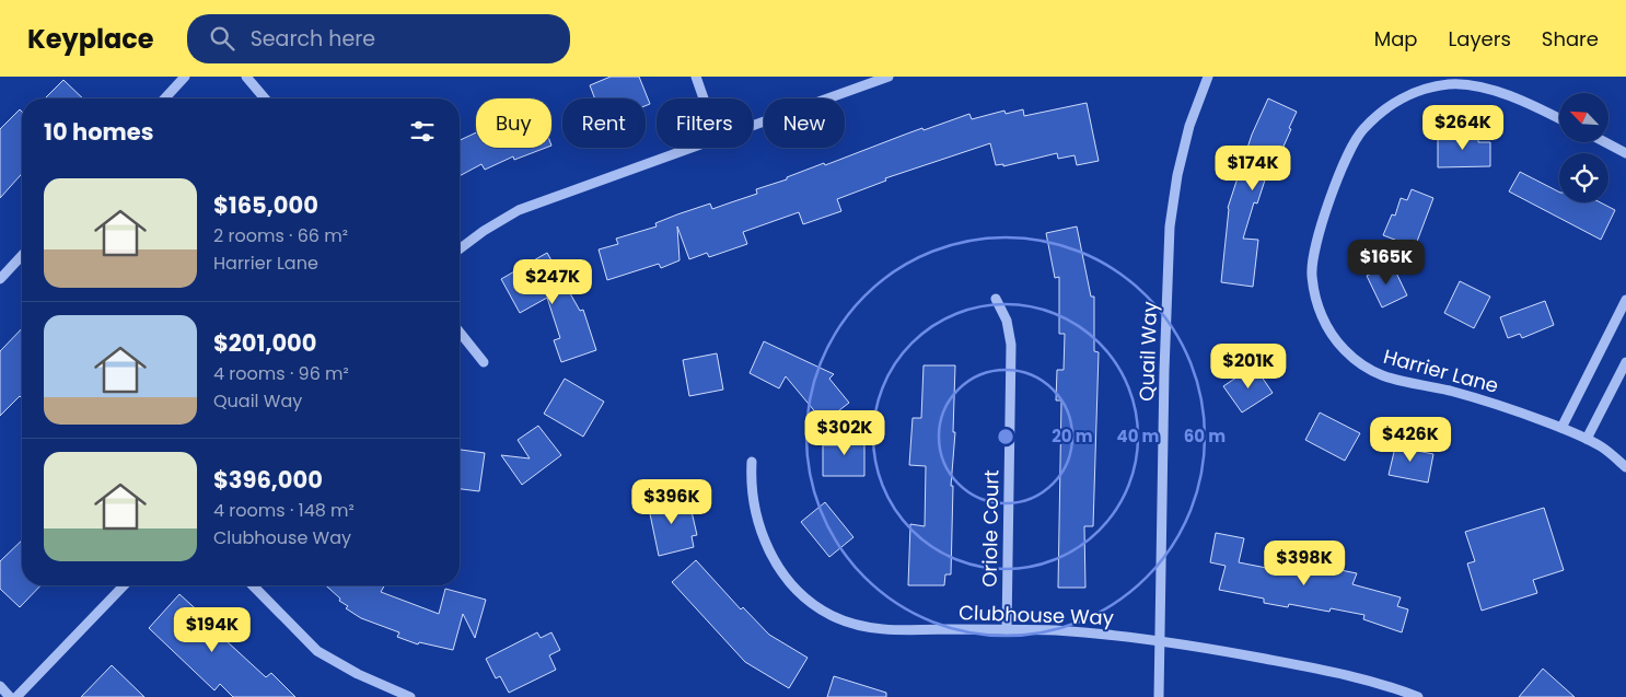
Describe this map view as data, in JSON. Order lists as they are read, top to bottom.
{
  "streets": {
    "street": [
      "Quail Way",
      "Harrier Lane",
      "Oriole Court",
      "Clubhouse Way"
    ]
  },
  "crossings": [
    ["Quail Way", "Clubhouse Way"],
    ["Oriole Court", "Clubhouse Way"]
  ],
  "north": "top left",
  "page": {
    "header": "Keyplace",
    "search": "Search here",
    "nav": ["Map", "Layers", "Share"],
    "chip": [
      "Buy",
      "Rent",
      "Filters",
      "New"
    ],
    "heading": "10 homes",
    "price": [
      "$264K",
      "$174K",
      "$165K",
      "$247K",
      "$201K",
      "$302K",
      "$426K",
      "$396K",
      "$398K",
      "$194K"
    ],
    "list": [
      {
        "name": "$165,000",
        "note": "2 rooms · 66 m² · Harrier Lane"
      },
      {
        "name": "$201,000",
        "note": "4 rooms · 96 m² · Quail Way"
      },
      {
        "name": "$396,000",
        "note": "4 rooms · 148 m² · Clubhouse Way"
      }
    ]
  },
  "rings": ["20 m", "40 m", "60 m"]
}
